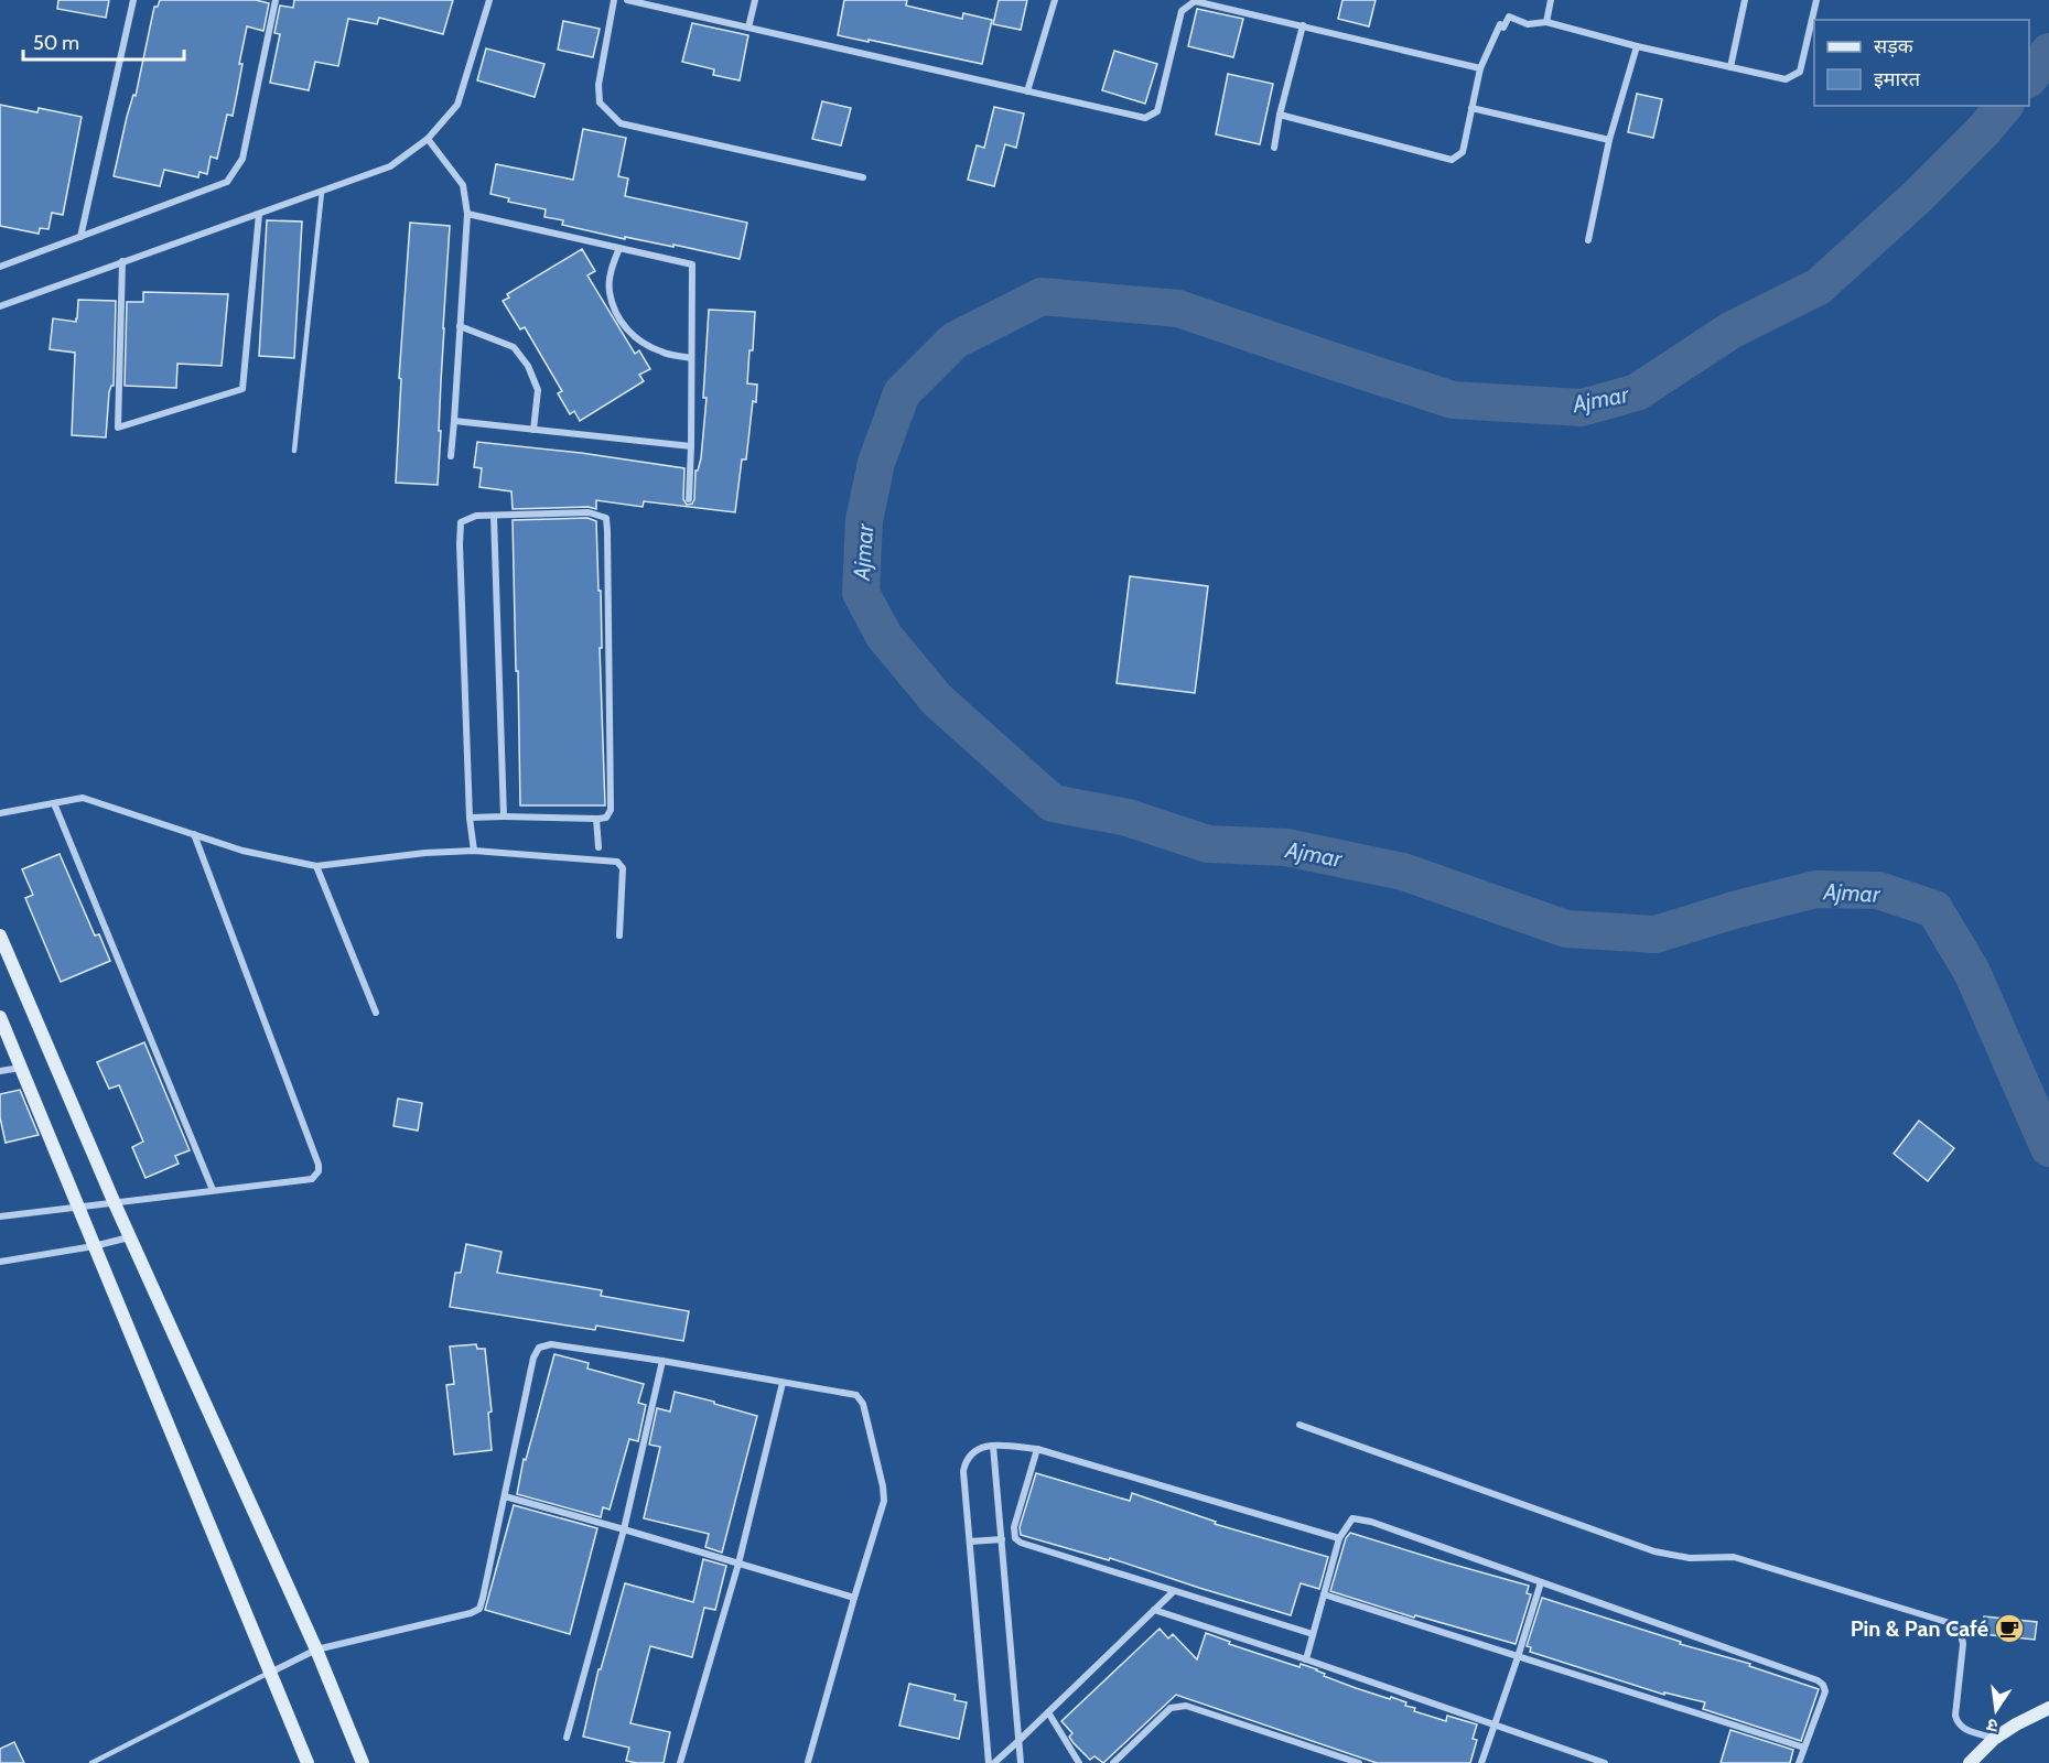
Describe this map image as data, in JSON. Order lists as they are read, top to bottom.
{
  "water": ["Ajmar"],
  "places": {
    "cafe": ["Pin & Pan Café"]
  },
  "legend": ["सड़क", "इमारत"],
  "scale_bar": "50 m",
  "north": "bottom"
}
